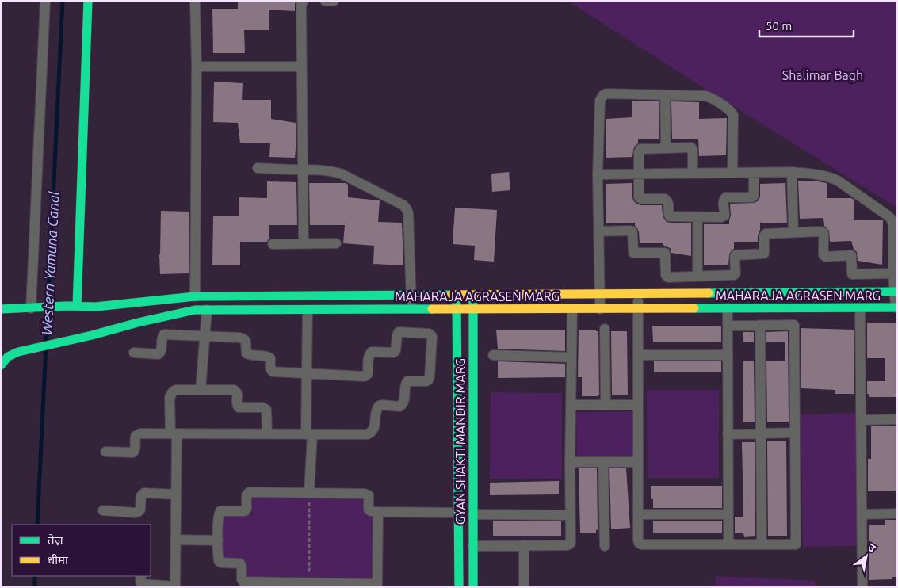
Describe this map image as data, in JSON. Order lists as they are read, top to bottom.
{
  "streets": {
    "street": ["MAHARAJA AGRASEN MARG", "GYAN SHAKTI MANDIR MARG"]
  },
  "crossings": [
    ["MAHARAJA AGRASEN MARG", "GYAN SHAKTI MANDIR MARG"]
  ],
  "water": ["Western Yamuna Canal"],
  "parks": ["Shalimar Bagh"],
  "legend": ["तेज़", "धीमा"],
  "scale_bar": "50 m",
  "north": "top right"
}
